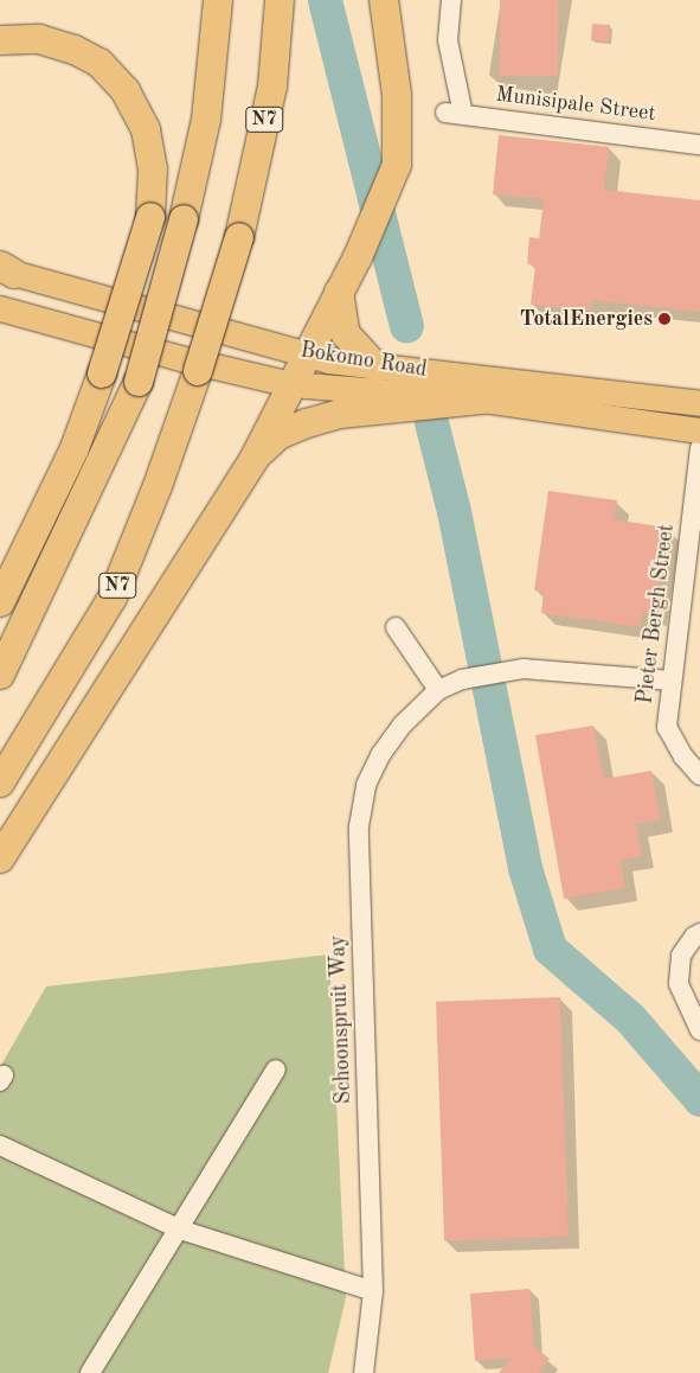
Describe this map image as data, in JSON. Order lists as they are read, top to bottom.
{
  "streets": {
    "highway": ["N7"],
    "main road": ["Bokomo Road"],
    "street": ["Munisipale Street", "Pieter Bergh Street", "Schoonspruit Way"]
  },
  "crossings": [
    ["Pieter Bergh Street", "Schoonspruit Way"]
  ],
  "places": ["TotalEnergies"]
}
